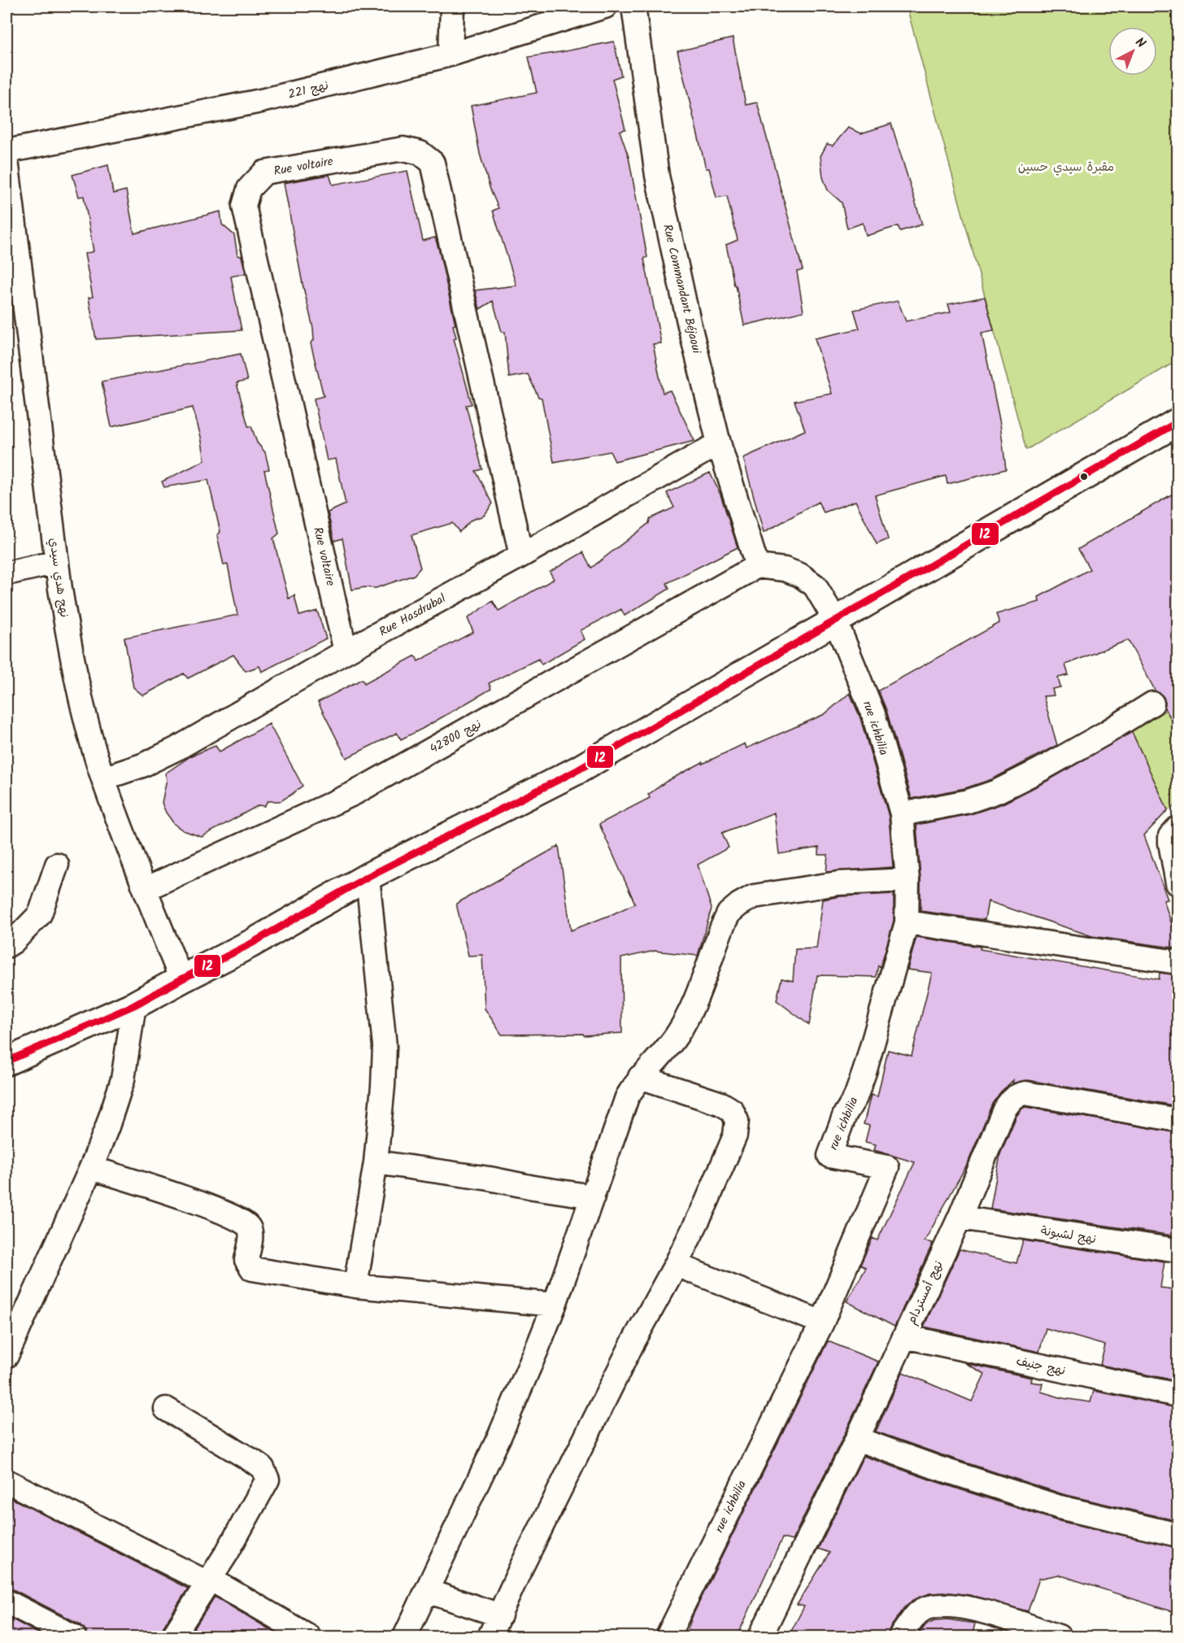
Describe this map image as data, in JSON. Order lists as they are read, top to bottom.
{
  "streets": {
    "street": [
      "نهج 221",
      "Rue voltaire",
      "Rue Commandant Béjaoui",
      "نهج هدي سيدي",
      "Rue Hasdrubal",
      "rue ichbilia",
      "نهج 42800",
      "نهج لشبونة",
      "نهج أمستردام",
      "نهج جنيف"
    ]
  },
  "crossings": [
    ["Rue voltaire", "Rue Hasdrubal"],
    ["Rue Commandant Béjaoui", "Rue Hasdrubal"],
    ["Rue Commandant Béjaoui", "rue ichbilia"],
    ["Rue Commandant Béjaoui", "نهج 42800"],
    ["نهج هدي سيدي", "Rue Hasdrubal"],
    ["نهج هدي سيدي", "نهج 42800"],
    ["rue ichbilia", "نهج 42800"],
    ["نهج لشبونة", "نهج أمستردام"],
    ["نهج أمستردام", "نهج جنيف"]
  ],
  "parks": ["مقبرة سيدي حسين"],
  "lines": ["transit line 12"],
  "north": "top right"
}
